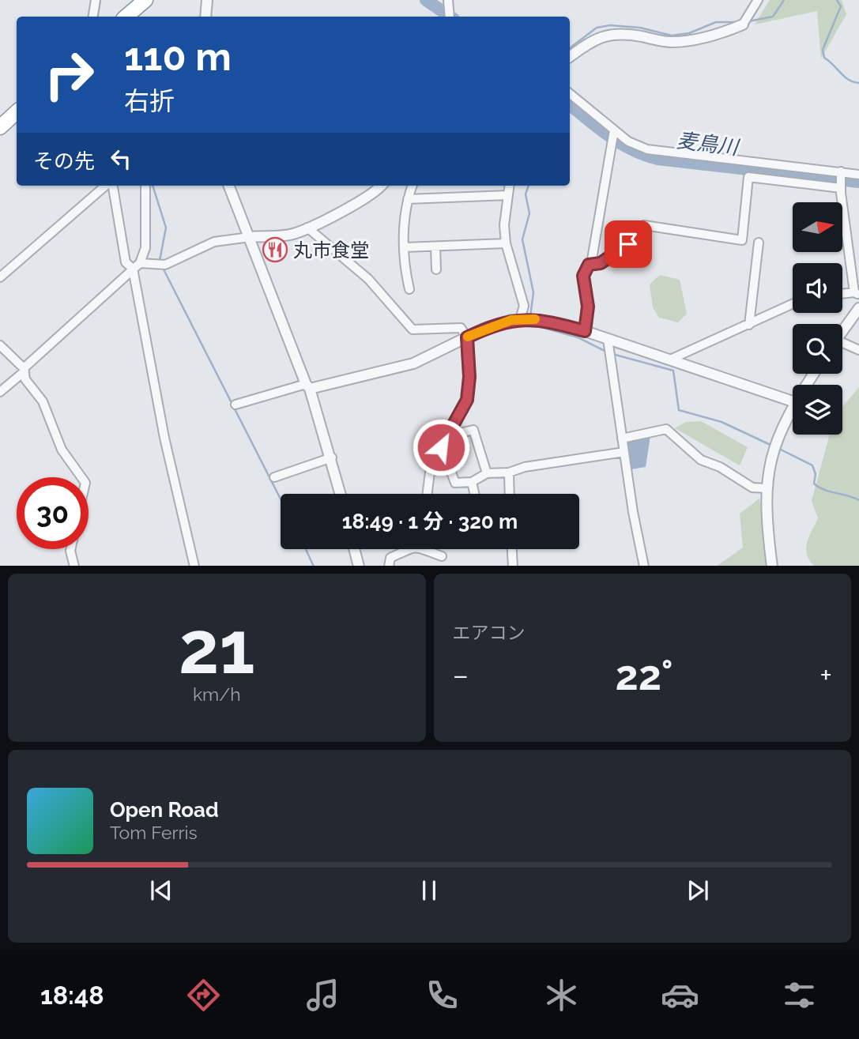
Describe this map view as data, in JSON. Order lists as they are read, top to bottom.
{
  "water": ["麦鳥川"],
  "places": {
    "restaurant": ["丸市食堂"]
  },
  "north": "right",
  "page": {
    "turn": ["110 m", "右折"],
    "then": "その先",
    "limit": "30",
    "trip": "18:49 · 1 分 · 320 m",
    "tile": [
      ["21", "km/h"],
      "エアコン"
    ],
    "heat": ["−", "22°", "+"],
    "song": ["Open Road", "Tom Ferris"],
    "tabs": "18:48"
  }
}
